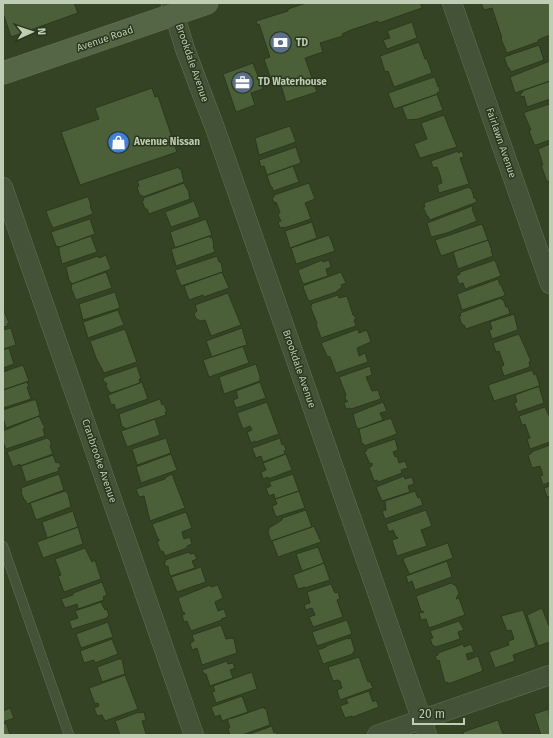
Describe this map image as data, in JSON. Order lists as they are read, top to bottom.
{
  "streets": {
    "main road": ["Avenue Road"],
    "street": ["Brookdale Avenue", "Fairlawn Avenue", "Cranbrooke Avenue"]
  },
  "crossings": [
    ["Avenue Road", "Brookdale Avenue"]
  ],
  "places": {
    "bank": ["TD"],
    "office": ["TD Waterhouse"],
    "shop": ["Avenue Nissan"]
  },
  "scale_bar": "20 m",
  "north": "right"
}
